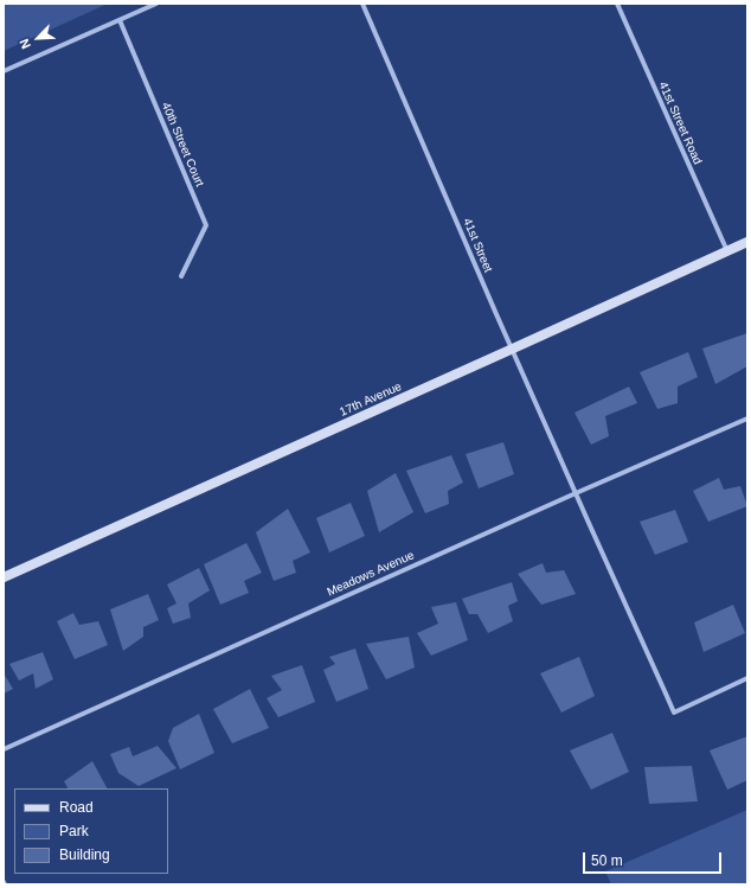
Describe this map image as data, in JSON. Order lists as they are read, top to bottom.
{
  "streets": {
    "main road": ["17th Avenue"],
    "street": [
      "41st Street Road",
      "40th Street Court",
      "41st Street",
      "Meadows Avenue"
    ]
  },
  "crossings": [
    ["41st Street Road", "17th Avenue"],
    ["41st Street", "17th Avenue"],
    ["41st Street", "Meadows Avenue"]
  ],
  "legend": ["Road", "Park", "Building"],
  "scale_bar": "50 m",
  "north": "bottom left"
}
